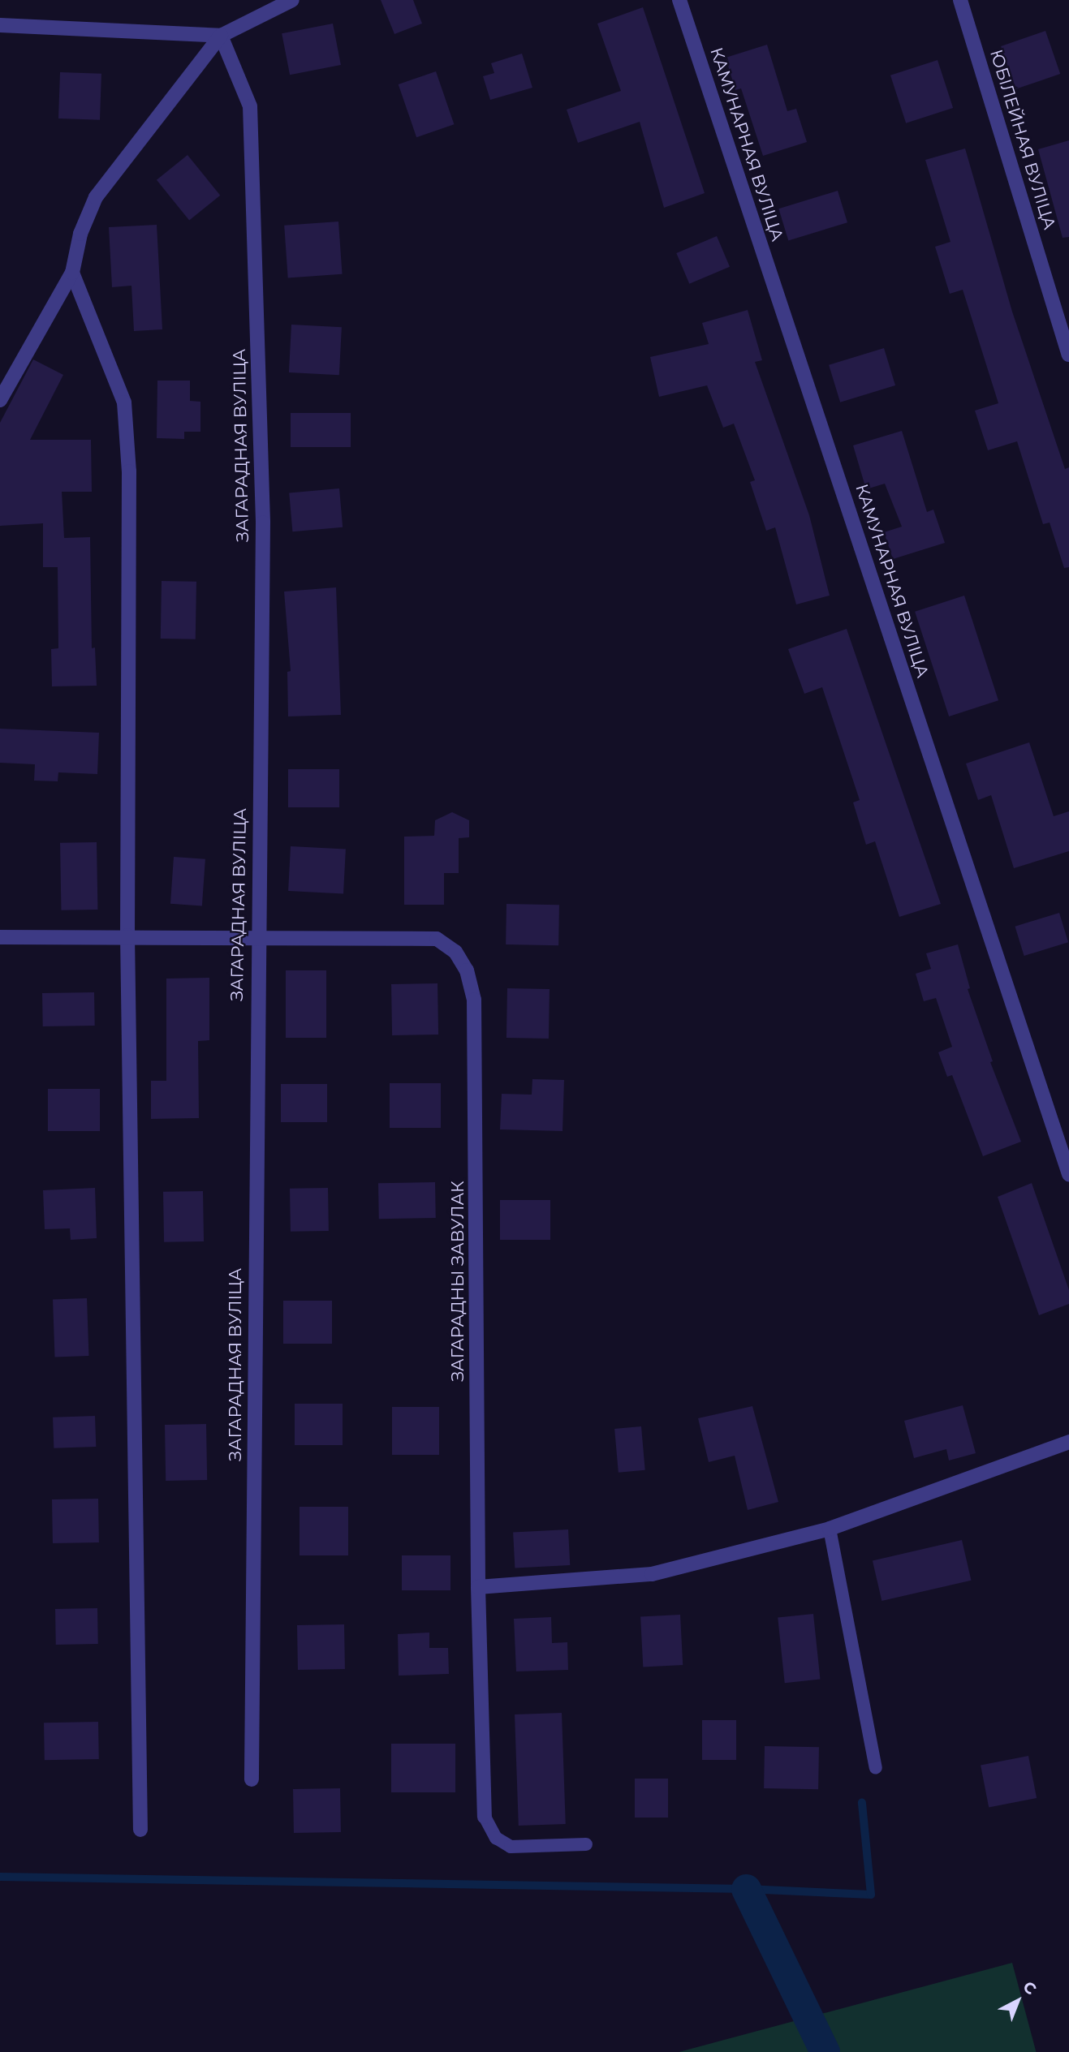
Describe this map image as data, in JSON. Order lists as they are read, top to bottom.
{
  "streets": {
    "street": [
      "ЮБІЛЕЙНАЯ ВУЛІЦА",
      "КАМУНАРНАЯ ВУЛІЦА",
      "ЗАГАРАДНАЯ ВУЛІЦА",
      "ЗАГАРАДНЫ ЗАВУЛАК"
    ]
  },
  "crossings": [
    ["ЗАГАРАДНАЯ ВУЛІЦА", "ЗАГАРАДНЫ ЗАВУЛАК"]
  ],
  "north": "top right"
}
